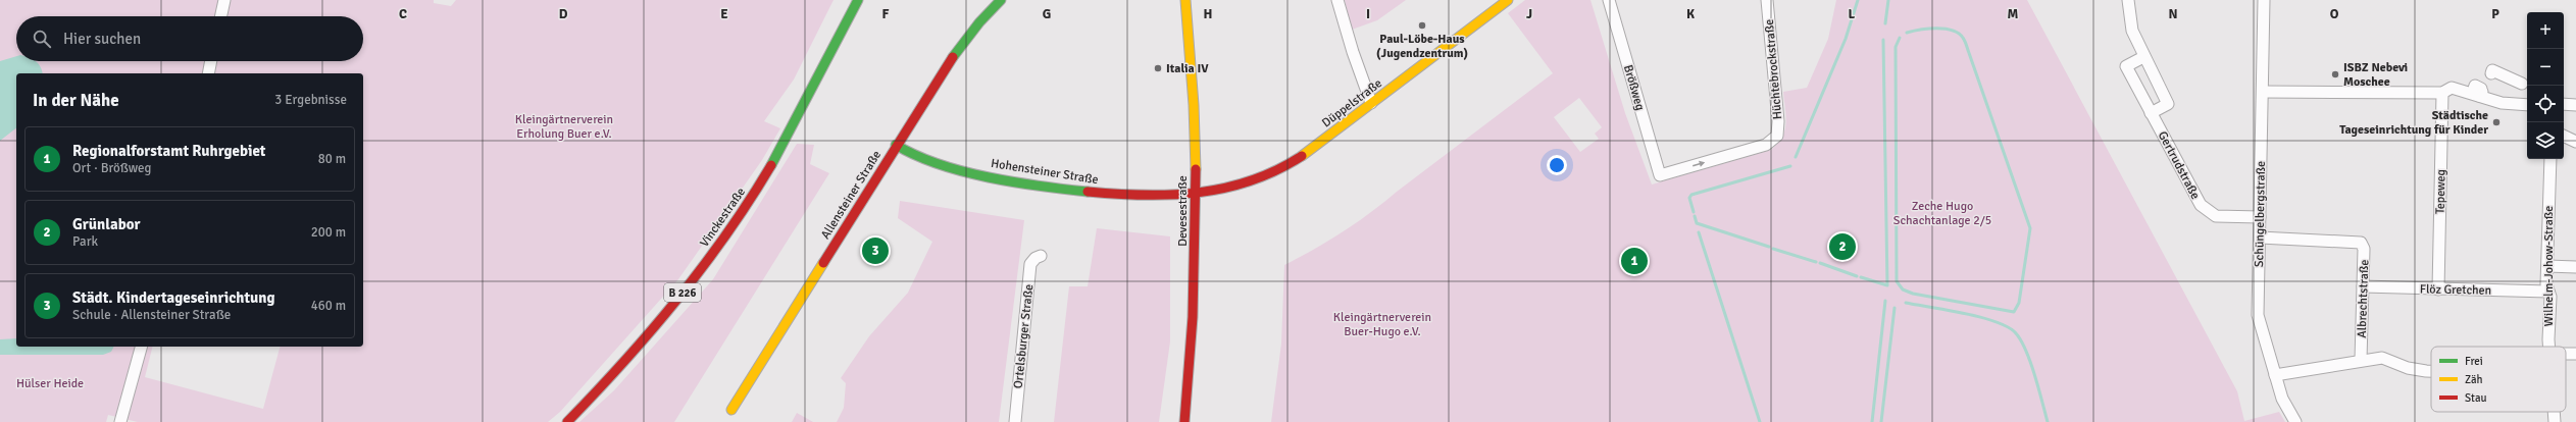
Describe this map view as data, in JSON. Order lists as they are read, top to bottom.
{
  "streets": {
    "street": [
      "Hüchtebrockstraße",
      "Brößweg",
      "Düppelstraße",
      "Gertrudstraße",
      "Hohensteiner Straße",
      "Tepeweg",
      "Allensteiner Straße",
      "Devesestraße",
      "Schüngelbergstraße",
      "Vinckestraße",
      "Wilhelm-Johow-Straße",
      "Flöz Gretchen",
      "B 226",
      "Albrechtstraße",
      "Ortelsburger Straße"
    ]
  },
  "crossings": [
    ["Hüchtebrockstraße", "Brößweg"],
    ["Düppelstraße", "Hohensteiner Straße"],
    ["Düppelstraße", "Devesestraße"],
    ["Gertrudstraße", "Schüngelbergstraße"],
    ["Hohensteiner Straße", "Allensteiner Straße"],
    ["Hohensteiner Straße", "Devesestraße"],
    ["Tepeweg", "Flöz Gretchen"],
    ["Schüngelbergstraße", "Albrechtstraße"],
    ["Wilhelm-Johow-Straße", "Flöz Gretchen"],
    ["Flöz Gretchen", "Albrechtstraße"]
  ],
  "parks": [
    "Kleingärtnerverein Erholung Buer e.V.",
    "Zeche Hugo Schachtanlage 2/5",
    "Kleingärtnerverein Buer-Hugo e.V.",
    "Hülser Heide"
  ],
  "places": [
    "Paul-Löbe-Haus (Jugendzentrum)",
    "Italia IV",
    "ISBZ Nebevi Moschee",
    "Städtische Tageseinrichtung für Kinder"
  ],
  "legend": ["Frei", "Zäh", "Stau"],
  "page": {
    "map_buttons": ["+", "−"],
    "search": "Hier suchen",
    "heading": ["In der Nähe", "3 Ergebnisse"],
    "list": [
      {
        "mark": "1",
        "name": "Regionalforstamt Ruhrgebiet",
        "note": "Ort · Brößweg",
        "value": "80 m"
      },
      {
        "mark": "2",
        "name": "Grünlabor",
        "note": "Park",
        "value": "200 m"
      },
      {
        "mark": "3",
        "name": "Städt. Kindertageseinrichtung",
        "note": "Schule · Allensteiner Straße",
        "value": "460 m"
      }
    ],
    "pins": ["2", "3", "1"]
  },
  "grid": {
    "columns": [
      "C",
      "D",
      "E",
      "F",
      "G",
      "H",
      "I",
      "J",
      "K",
      "L",
      "M",
      "N",
      "O",
      "P"
    ]
  }
}
